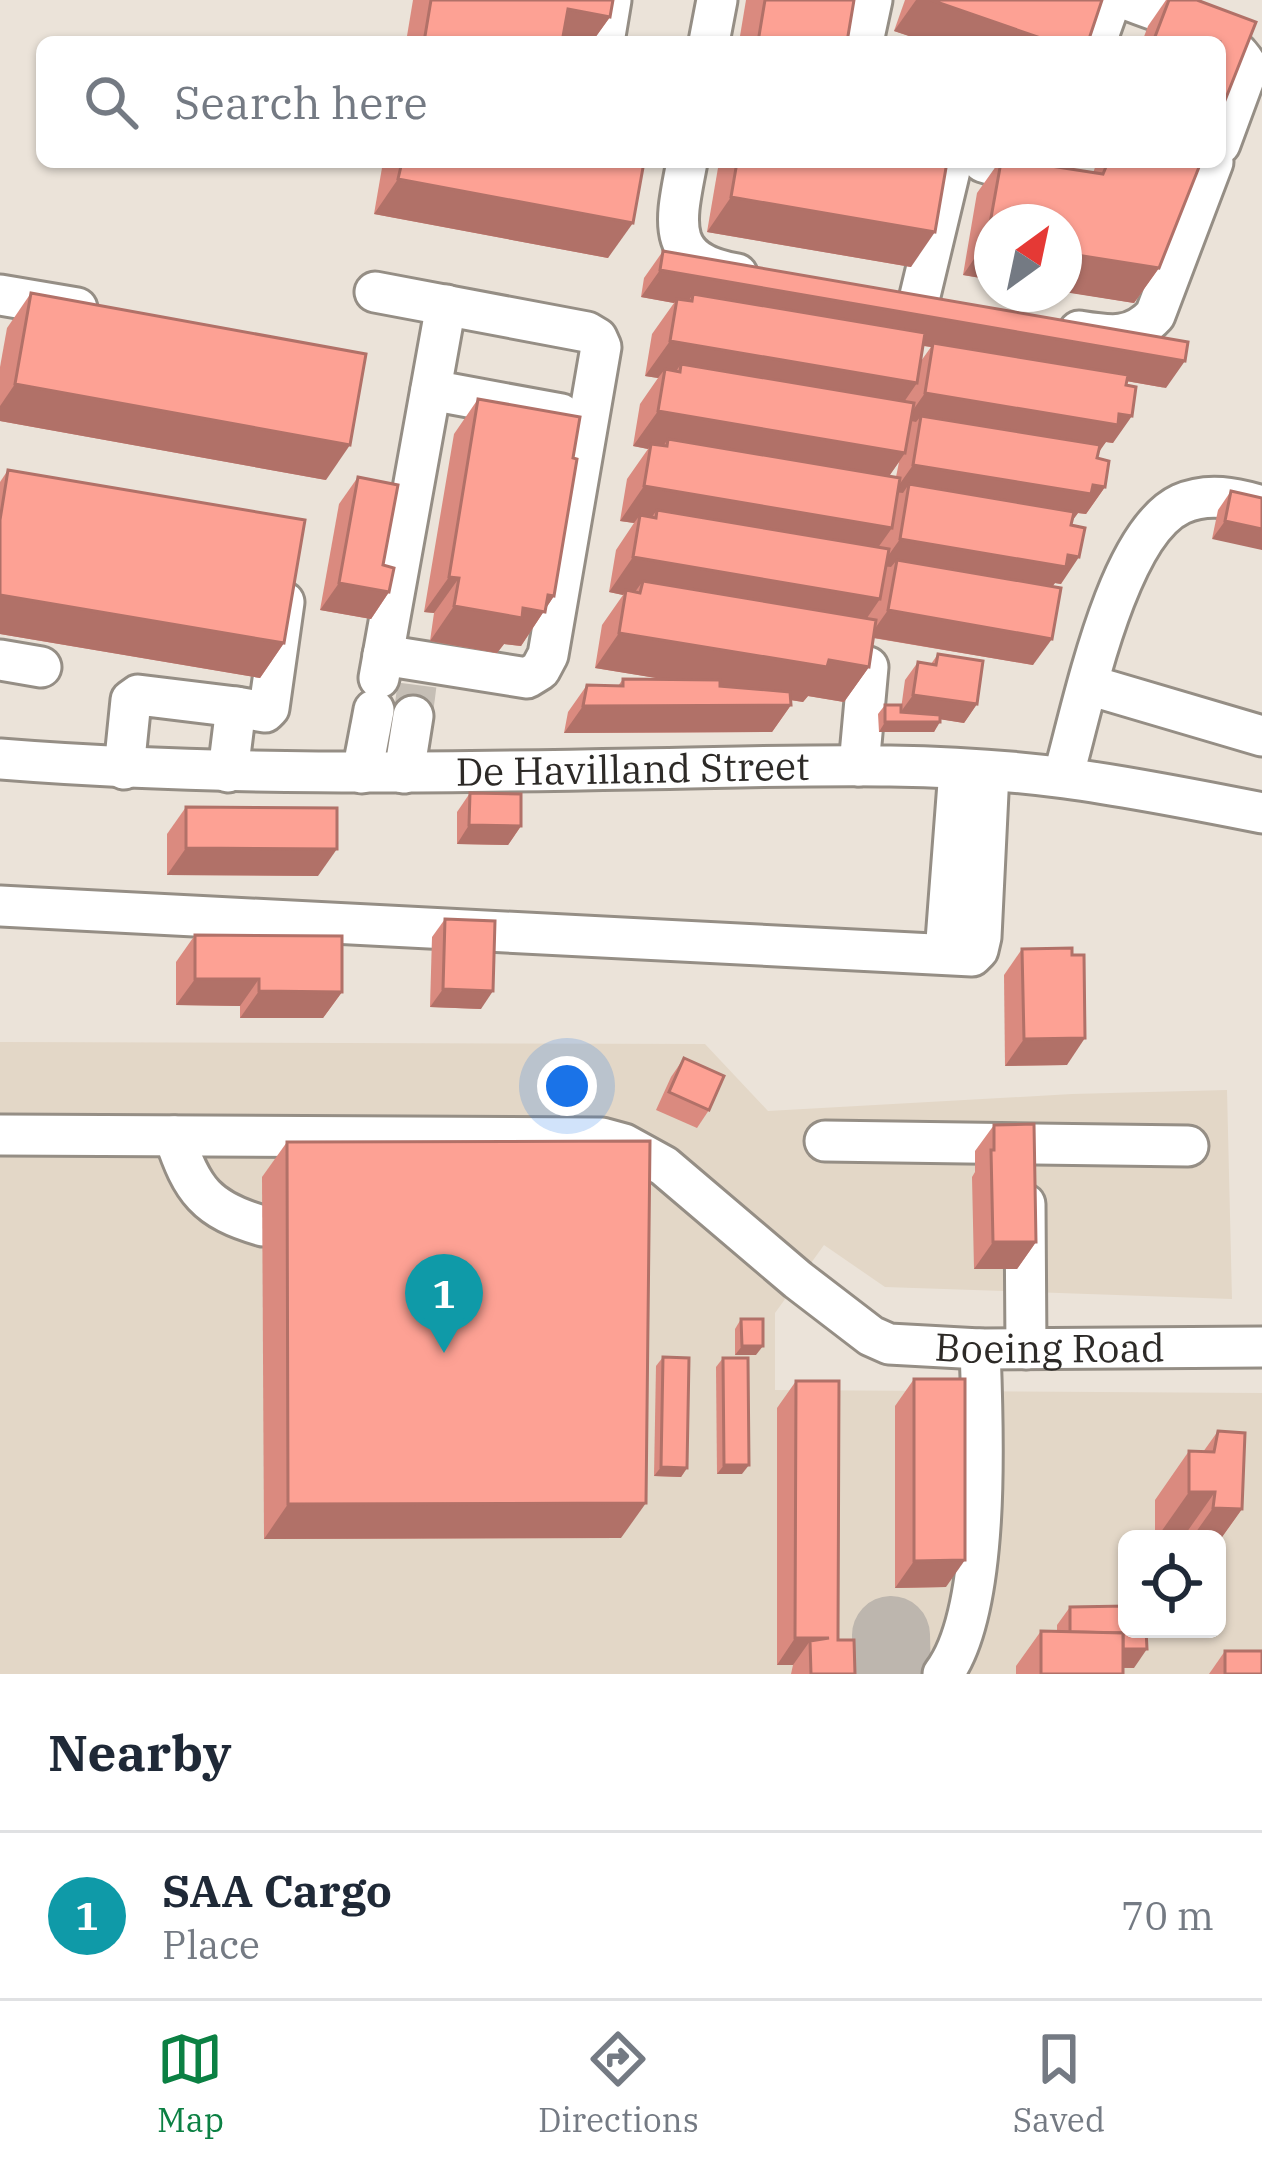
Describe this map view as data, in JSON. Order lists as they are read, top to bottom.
{
  "streets": {
    "lane": ["De Havilland Street", "Boeing Road"]
  },
  "north": "top right",
  "page": {
    "search": "Search here",
    "pins": "1",
    "heading": "Nearby",
    "list": [
      {
        "mark": "1",
        "name": "SAA Cargo",
        "note": "Place",
        "value": "70 m"
      }
    ],
    "nav": ["Map", "Directions", "Saved"]
  }
}
